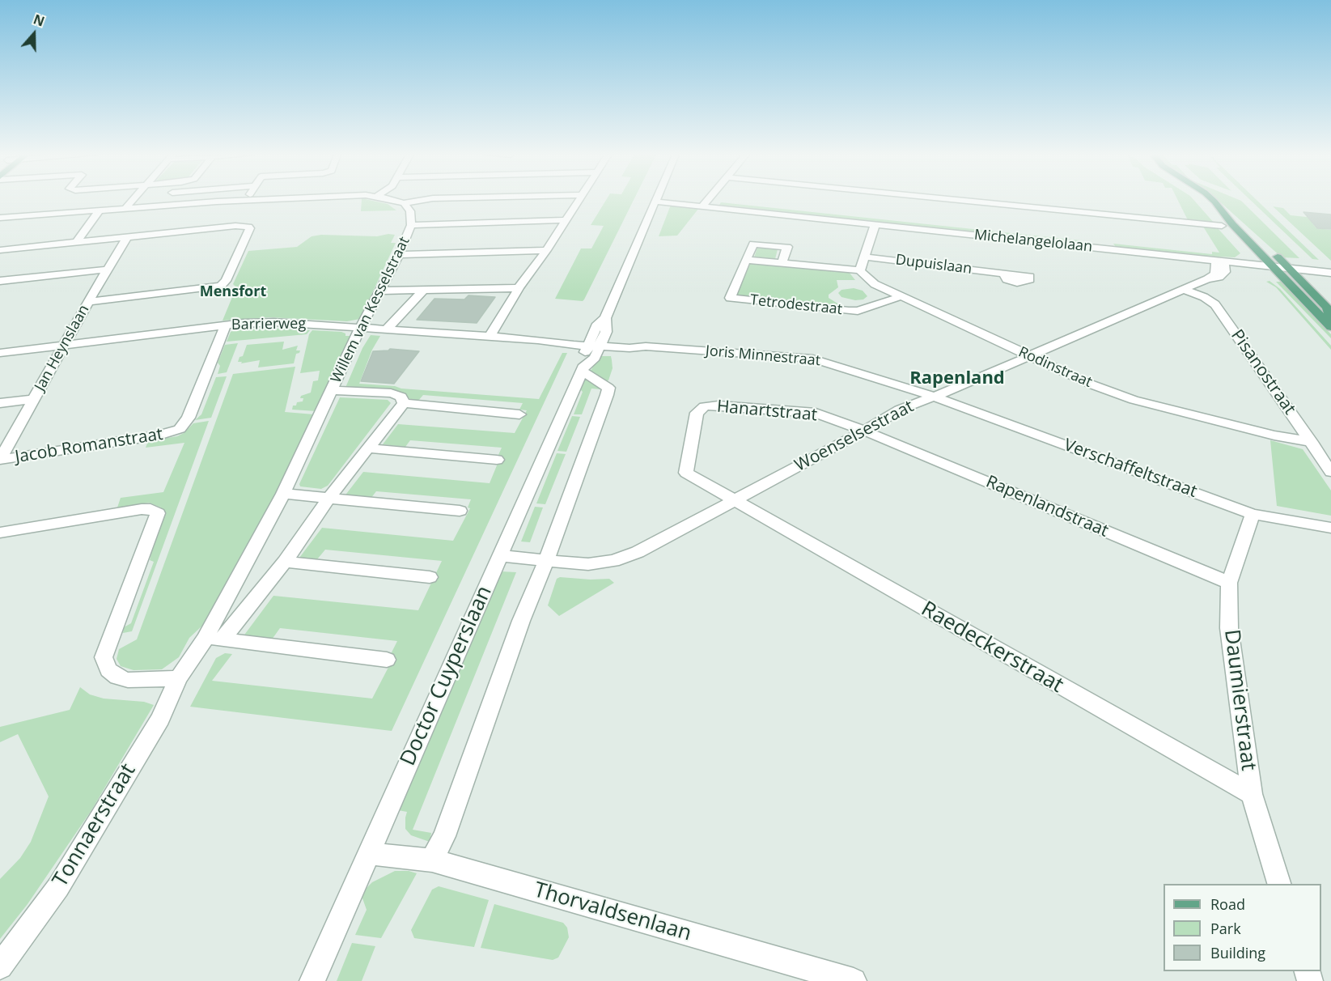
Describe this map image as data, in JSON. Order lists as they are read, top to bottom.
{
  "streets": {
    "street": [
      "Michelangelolaan",
      "Dupuislaan",
      "Tetrodestraat",
      "Willem van Kesselstraat",
      "Barrierweg",
      "Jan Heynslaan",
      "Joris Minnestraat",
      "Rodinstraat",
      "Pisanostraat",
      "Hanartstraat",
      "Woenselsestraat",
      "Jacob Romanstraat",
      "Verschaffeltstraat",
      "Rapenlandstraat",
      "Raedeckerstraat",
      "Doctor Cuyperslaan",
      "Daumierstraat",
      "Tonnaerstraat",
      "Thorvaldsenlaan"
    ]
  },
  "crossings": [
    ["Michelangelolaan", "Woenselsestraat"],
    ["Tetrodestraat", "Rodinstraat"],
    ["Willem van Kesselstraat", "Barrierweg"],
    ["Willem van Kesselstraat", "Tonnaerstraat"],
    ["Barrierweg", "Jan Heynslaan"],
    ["Barrierweg", "Joris Minnestraat"],
    ["Barrierweg", "Jacob Romanstraat"],
    ["Barrierweg", "Doctor Cuyperslaan"],
    ["Jan Heynslaan", "Jacob Romanstraat"],
    ["Joris Minnestraat", "Woenselsestraat"],
    ["Joris Minnestraat", "Verschaffeltstraat"],
    ["Joris Minnestraat", "Doctor Cuyperslaan"],
    ["Rodinstraat", "Pisanostraat"],
    ["Rodinstraat", "Woenselsestraat"],
    ["Pisanostraat", "Woenselsestraat"],
    ["Hanartstraat", "Woenselsestraat"],
    ["Hanartstraat", "Rapenlandstraat"],
    ["Hanartstraat", "Raedeckerstraat"],
    ["Woenselsestraat", "Verschaffeltstraat"],
    ["Woenselsestraat", "Rapenlandstraat"],
    ["Woenselsestraat", "Raedeckerstraat"],
    ["Woenselsestraat", "Doctor Cuyperslaan"],
    ["Verschaffeltstraat", "Daumierstraat"],
    ["Rapenlandstraat", "Daumierstraat"],
    ["Raedeckerstraat", "Daumierstraat"],
    ["Doctor Cuyperslaan", "Thorvaldsenlaan"]
  ],
  "districts": ["Mensfort", "Rapenland"],
  "legend": ["Road", "Park", "Building"],
  "north": "top"
}
